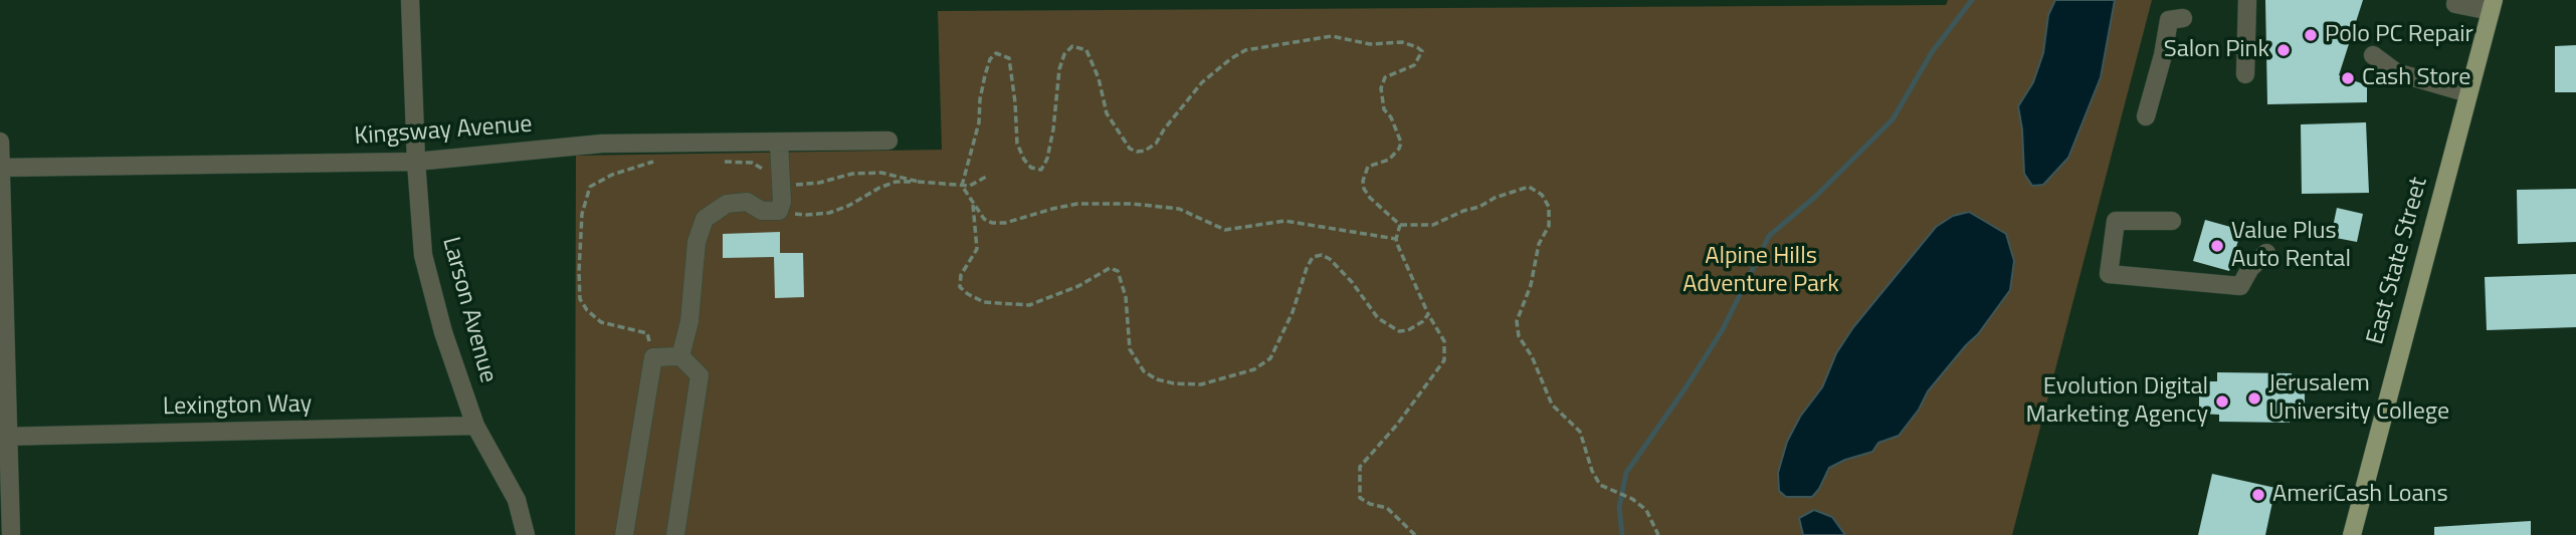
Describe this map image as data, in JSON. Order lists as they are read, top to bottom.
{
  "streets": {
    "main road": ["East State Street"],
    "street": ["Kingsway Avenue", "Larson Avenue", "Lexington Way"]
  },
  "crossings": [
    ["Kingsway Avenue", "Larson Avenue"],
    ["Larson Avenue", "Lexington Way"]
  ],
  "parks": ["Alpine Hills Adventure Park"],
  "places": [
    "Polo PC Repair",
    "Salon Pink",
    "Cash Store",
    "Value Plus Auto Rental",
    "Jerusalem University College",
    "Evolution Digital Marketing Agency",
    "AmeriCash Loans"
  ]
}
